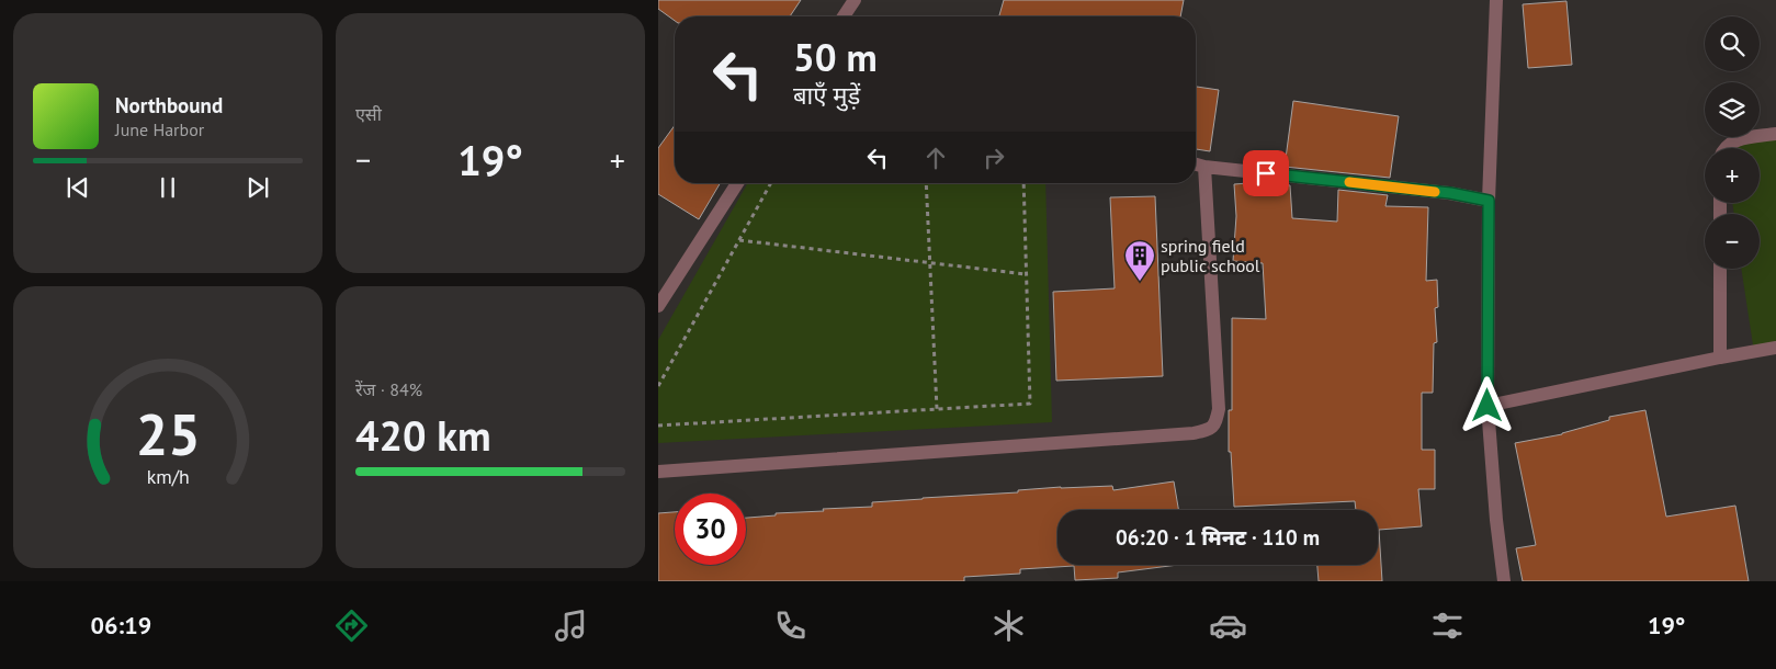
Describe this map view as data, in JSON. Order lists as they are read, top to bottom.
{
  "places": {
    "building": ["spring field public school"]
  },
  "page": {
    "tile": [
      "एसी",
      ["रेंज · 84%", "420 km"]
    ],
    "map_buttons": ["+", "−"],
    "turn": ["50 m", "बाएँ मुड़ें"],
    "song": ["Northbound", "June Harbor"],
    "heat": ["−", "19°", "+"],
    "limit": "30",
    "trip": "06:20 · 1 मिनट · 110 m",
    "tabs": ["06:19", "19°"],
    "gauge": ["25", "km/h"]
  }
}
